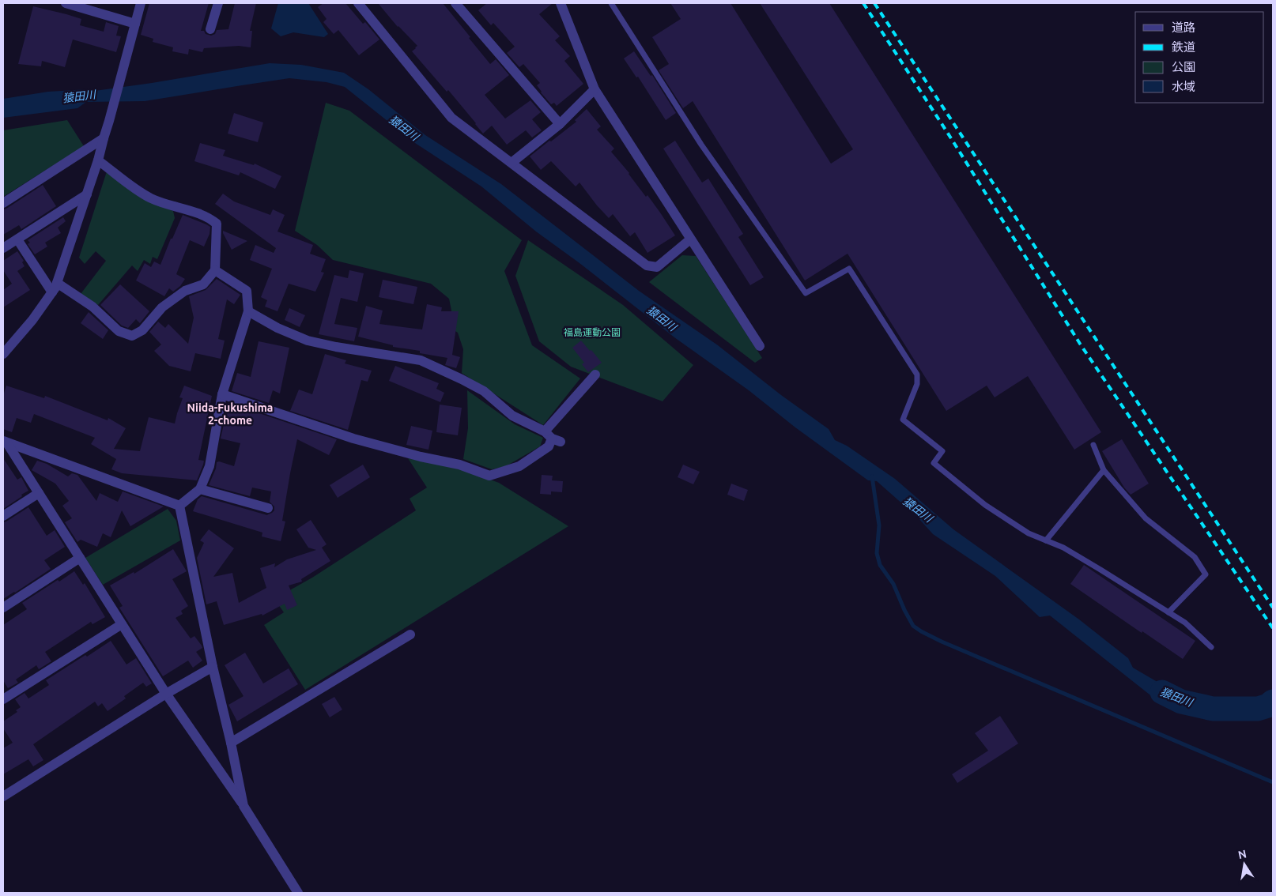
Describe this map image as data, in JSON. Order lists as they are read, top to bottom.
{
  "districts": ["Niida-Fukushima 2-chome"],
  "water": ["猿田川"],
  "parks": ["福島運動公園"],
  "legend": [
    "道路",
    "鉄道",
    "公園",
    "水域"
  ],
  "north": "top"
}
